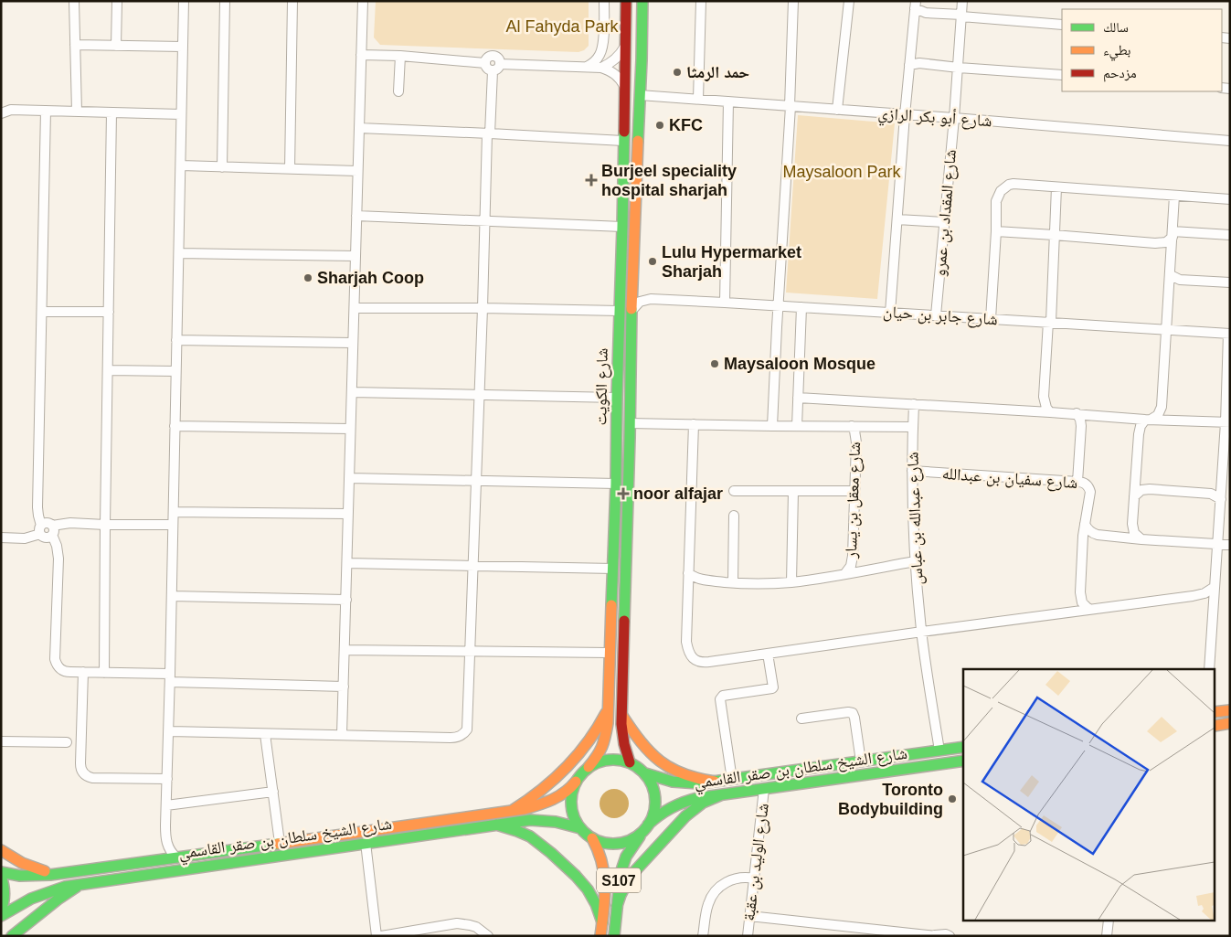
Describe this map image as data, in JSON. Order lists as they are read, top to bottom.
{
  "streets": {
    "main road": ["شارع الكويت", "شارع الشيخ سلطان بن صقر القاسمي", "S107"],
    "street": [
      "شارع أبو بكر الرازي",
      "شارع المقداد بن عمرو",
      "شارع جابر بن حيان",
      "شارع سفيان بن عبدالله",
      "شارع معقل بن يسار",
      "شارع عبدالله بن عباس",
      "شارع الوليد بن عقبة"
    ]
  },
  "crossings": [
    ["شارع أبو بكر الرازي", "شارع المقداد بن عمرو"],
    ["شارع أبو بكر الرازي", "شارع الكويت"],
    ["شارع المقداد بن عمرو", "شارع جابر بن حيان"],
    ["شارع الكويت", "شارع الشيخ سلطان بن صقر القاسمي"],
    ["شارع الكويت", "S107"],
    ["شارع سفيان بن عبدالله", "شارع عبدالله بن عباس"],
    ["شارع عبدالله بن عباس", "شارع الشيخ سلطان بن صقر القاسمي"],
    ["شارع الشيخ سلطان بن صقر القاسمي", "شارع الوليد بن عقبة"],
    ["شارع الشيخ سلطان بن صقر القاسمي", "S107"]
  ],
  "parks": ["Al Fahyda Park", "Maysaloon Park"],
  "places": {
    "other": [
      "حمد الرمثا",
      "KFC",
      "Lulu Hypermarket Sharjah",
      "Sharjah Coop",
      "Maysaloon Mosque",
      "Toronto Bodybuilding"
    ],
    "health": ["Burjeel speciality hospital sharjah", "noor alfajar"]
  },
  "legend": ["سالك", "بطيء", "مزدحم"]
}
